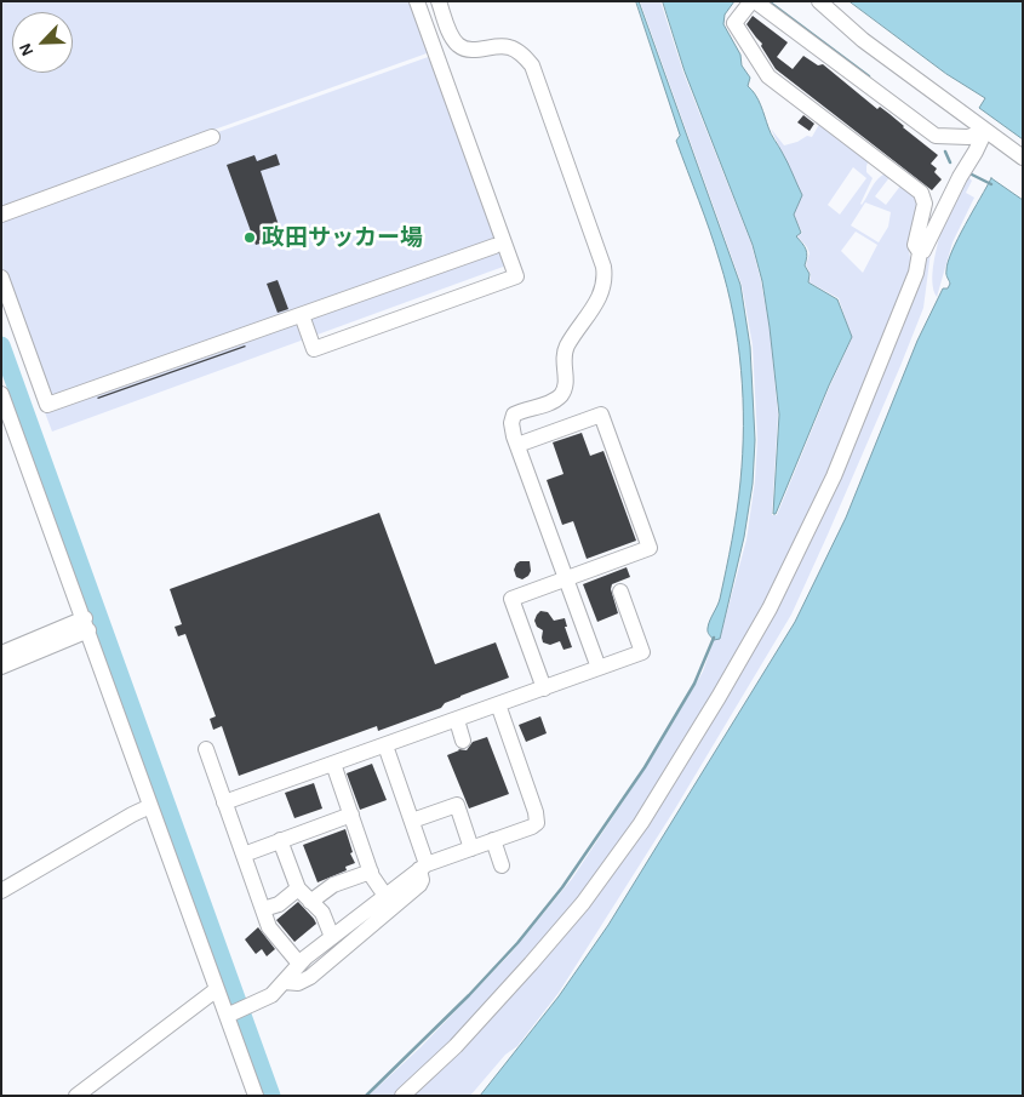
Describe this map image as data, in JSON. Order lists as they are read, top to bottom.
{
  "places": ["政田サッカー場"],
  "north": "bottom left"
}
